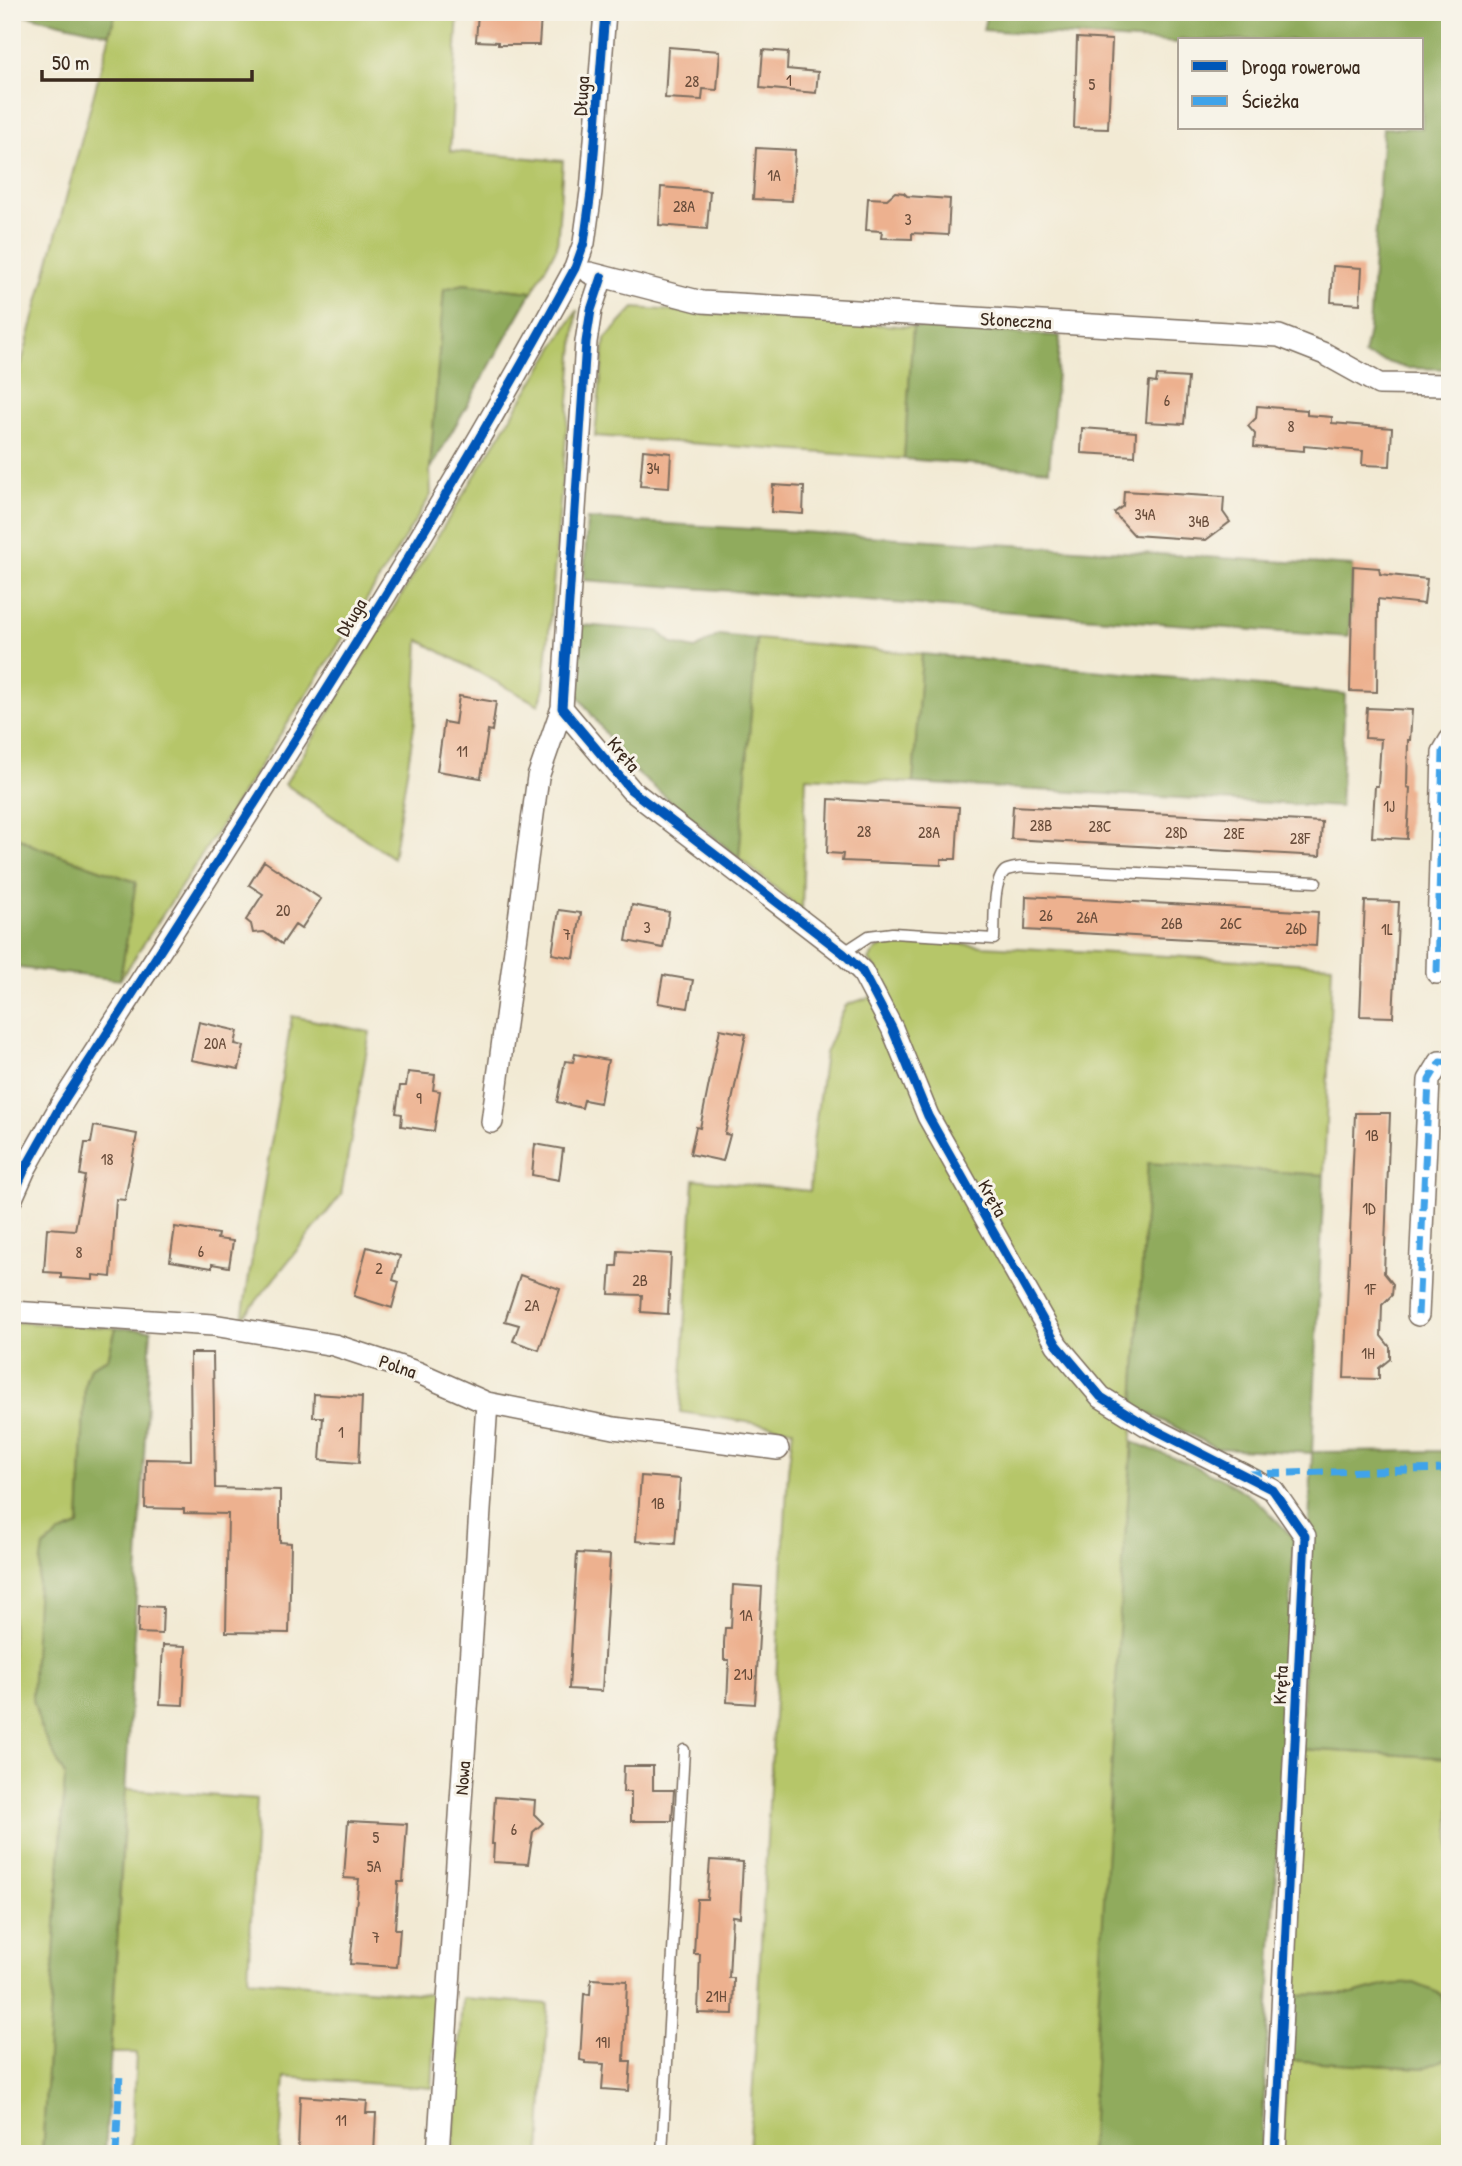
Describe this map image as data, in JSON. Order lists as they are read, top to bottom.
{
  "streets": {
    "street": [
      "Długa",
      "Słoneczna",
      "Kręta",
      "Polna",
      "Nowa"
    ]
  },
  "crossings": [
    ["Długa", "Słoneczna"],
    ["Polna", "Nowa"]
  ],
  "house_numbers": [
    "1",
    "28",
    "5",
    "1A",
    "28A",
    "3",
    "6",
    "8",
    "34",
    "34A",
    "34B",
    "11",
    "1J",
    "28B",
    "28C",
    "28",
    "28A",
    "28D",
    "28E",
    "28F",
    "20",
    "26",
    "26A",
    "26B",
    "26C",
    "3",
    "26D",
    "1L",
    "7",
    "20A",
    "9",
    "1B",
    "18",
    "1D",
    "6",
    "8",
    "2",
    "2B",
    "1F",
    "2A",
    "1H",
    "1",
    "1B",
    "1A",
    "21J",
    "6",
    "5",
    "5A",
    "7",
    "21H",
    "19I",
    "11"
  ],
  "legend": ["Droga rowerowa", "Ścieżka"],
  "scale_bar": "50 m"
}
